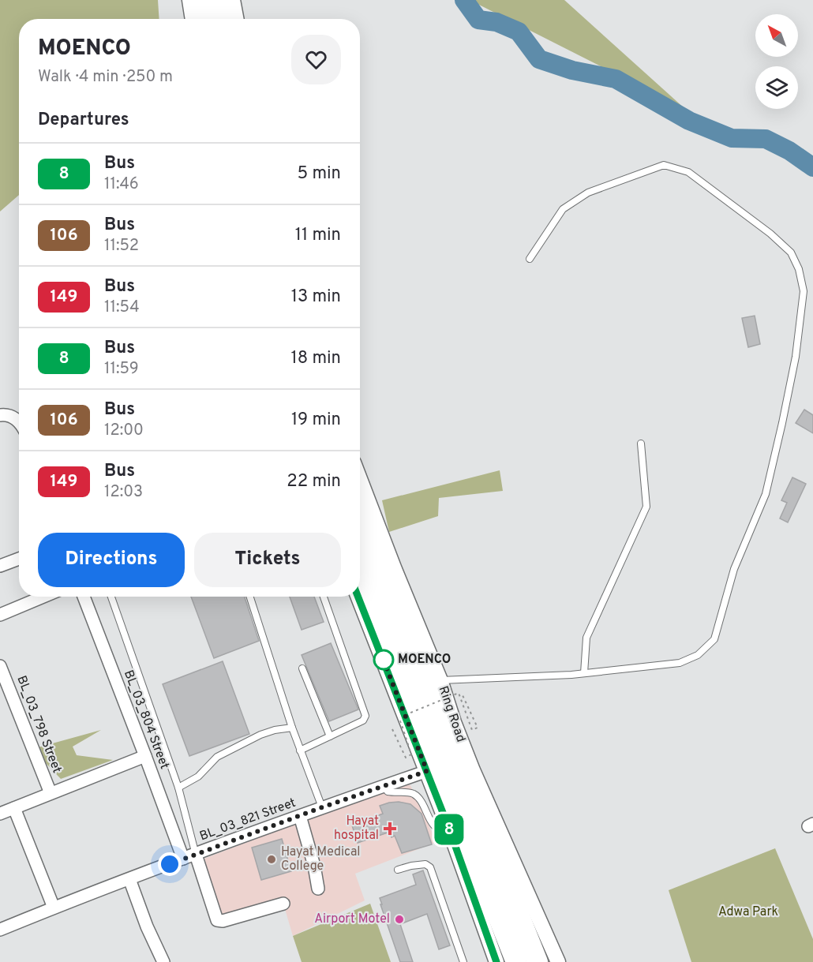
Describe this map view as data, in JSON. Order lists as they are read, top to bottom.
{
  "streets": {
    "highway": ["Ring Road"],
    "street": ["BL_03_804 Street", "BL_03_798 Street", "BL_03_821 Street"]
  },
  "crossings": [
    ["BL_03_804 Street", "BL_03_821 Street"]
  ],
  "parks": ["Adwa Park"],
  "places": {
    "other": ["MOENCO", "Hayat Medical College", "Airport Motel"],
    "health": ["Hayat hospital"]
  },
  "lines": ["bus line 8"],
  "north": "top left",
  "page": {
    "on_map": "8",
    "heading": [
      ["MOENCO", "Walk · 4 min · 250 m"],
      "Departures"
    ],
    "list": [
      {
        "mark": "8",
        "name": "Bus",
        "note": "11:46",
        "value": "5 min"
      },
      {
        "mark": "106",
        "name": "Bus",
        "note": "11:52",
        "value": "11 min"
      },
      {
        "mark": "149",
        "name": "Bus",
        "note": "11:54",
        "value": "13 min"
      },
      {
        "mark": "8",
        "name": "Bus",
        "note": "11:59",
        "value": "18 min"
      },
      {
        "mark": "106",
        "name": "Bus",
        "note": "12:00",
        "value": "19 min"
      },
      {
        "mark": "149",
        "name": "Bus",
        "note": "12:03",
        "value": "22 min"
      }
    ],
    "buttons": ["Directions", "Tickets"]
  }
}
